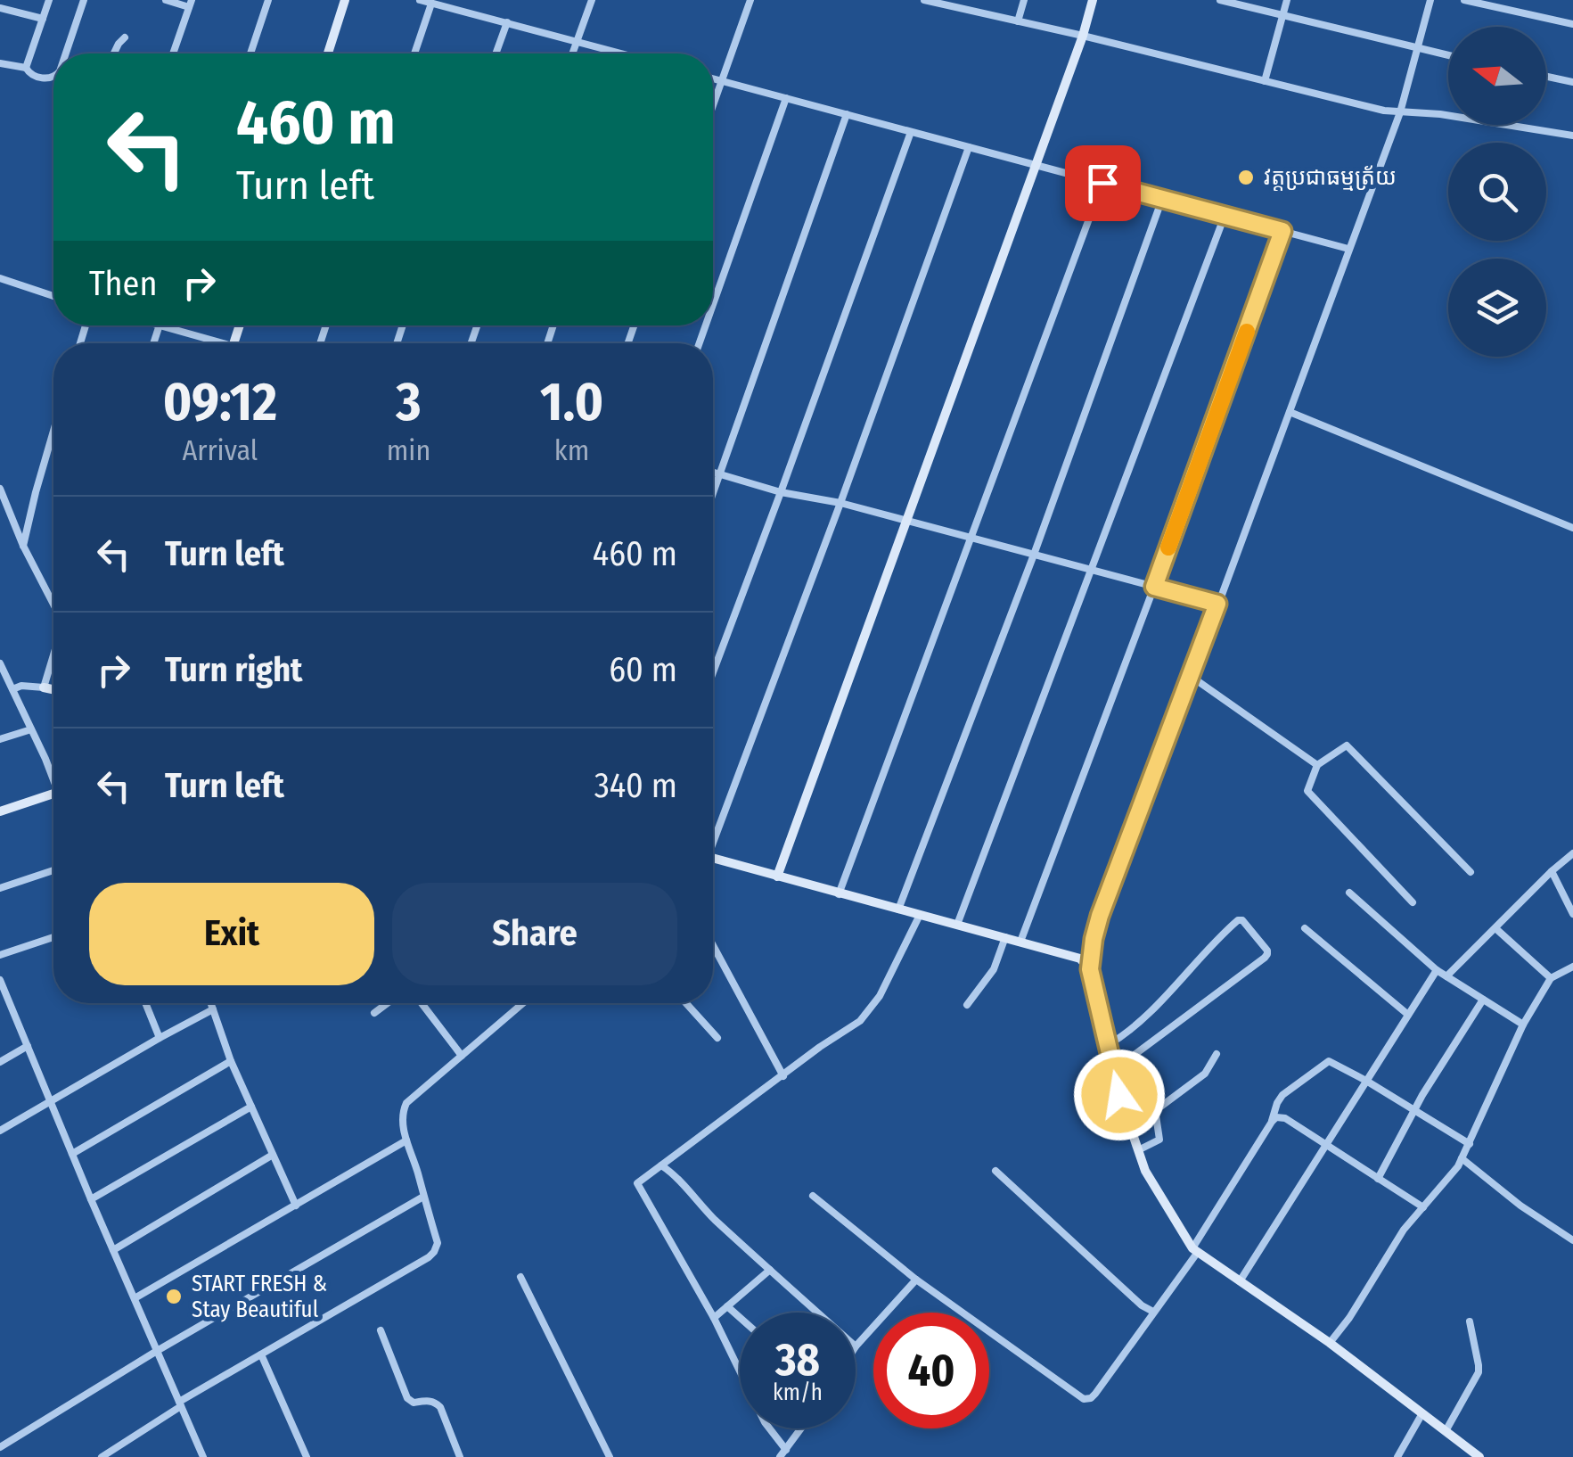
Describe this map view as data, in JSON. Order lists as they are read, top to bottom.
{
  "places": ["វត្តប្រជាធម្មត្រ័យ", "START FRESH & Stay Beautiful"],
  "north": "left",
  "page": {
    "turn": ["460 m", "Turn left"],
    "then": "Then",
    "eta": [
      "09:12",
      "Arrival",
      "3",
      "min",
      "1.0",
      "km"
    ],
    "list": [
      {
        "name": "Turn left",
        "value": "460 m"
      },
      {
        "name": "Turn right",
        "value": "60 m"
      },
      {
        "name": "Turn left",
        "value": "340 m"
      }
    ],
    "buttons": ["Exit", "Share"],
    "speed": "38 km/h",
    "limit": "40"
  }
}
